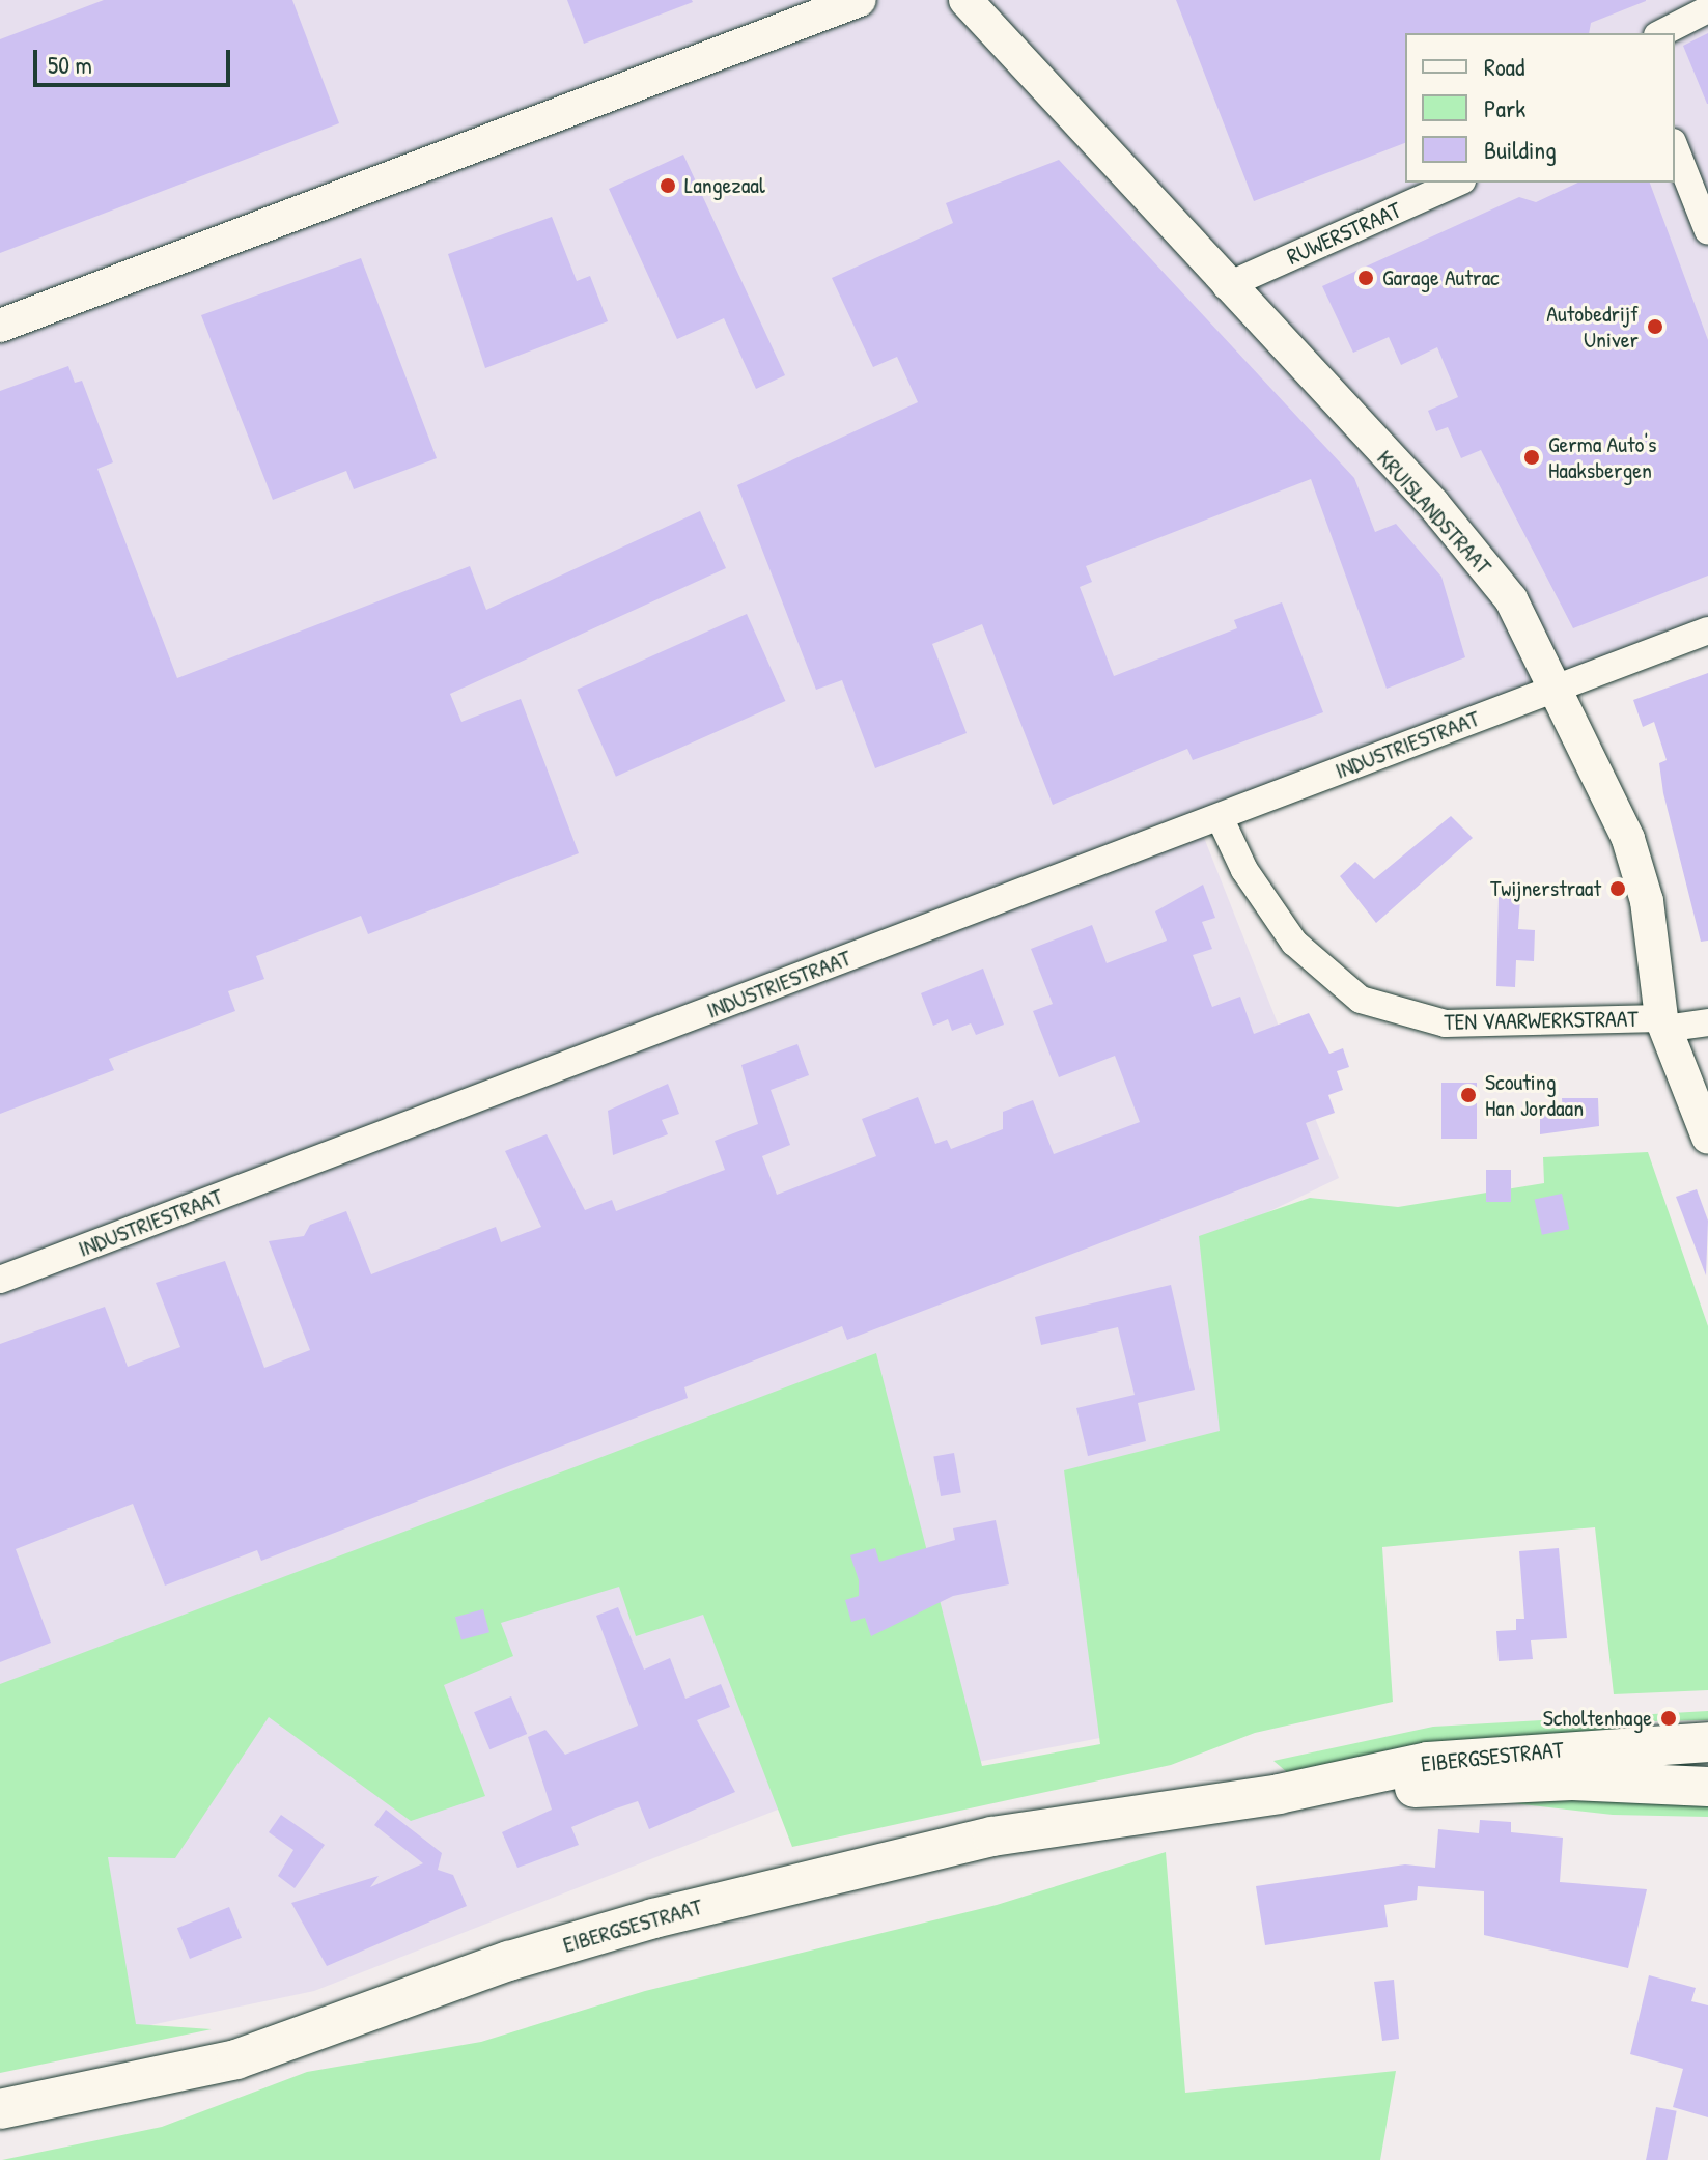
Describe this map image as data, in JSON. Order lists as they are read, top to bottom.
{
  "streets": {
    "main road": ["EIBERGSESTRAAT"],
    "street": [
      "RUWERSTRAAT",
      "KRUISLANDSTRAAT",
      "INDUSTRIESTRAAT",
      "TEN VAARWERKSTRAAT"
    ]
  },
  "crossings": [
    ["RUWERSTRAAT", "KRUISLANDSTRAAT"],
    ["KRUISLANDSTRAAT", "INDUSTRIESTRAAT"],
    ["KRUISLANDSTRAAT", "TEN VAARWERKSTRAAT"],
    ["INDUSTRIESTRAAT", "TEN VAARWERKSTRAAT"]
  ],
  "places": [
    "Langezaal",
    "Garage Autrac",
    "Autobedrijf Univer",
    "Germa Auto's Haaksbergen",
    "Twijnerstraat",
    "Scouting Han Jordaan",
    "Scholtenhage"
  ],
  "legend": ["Road", "Park", "Building"],
  "scale_bar": "50 m"
}
